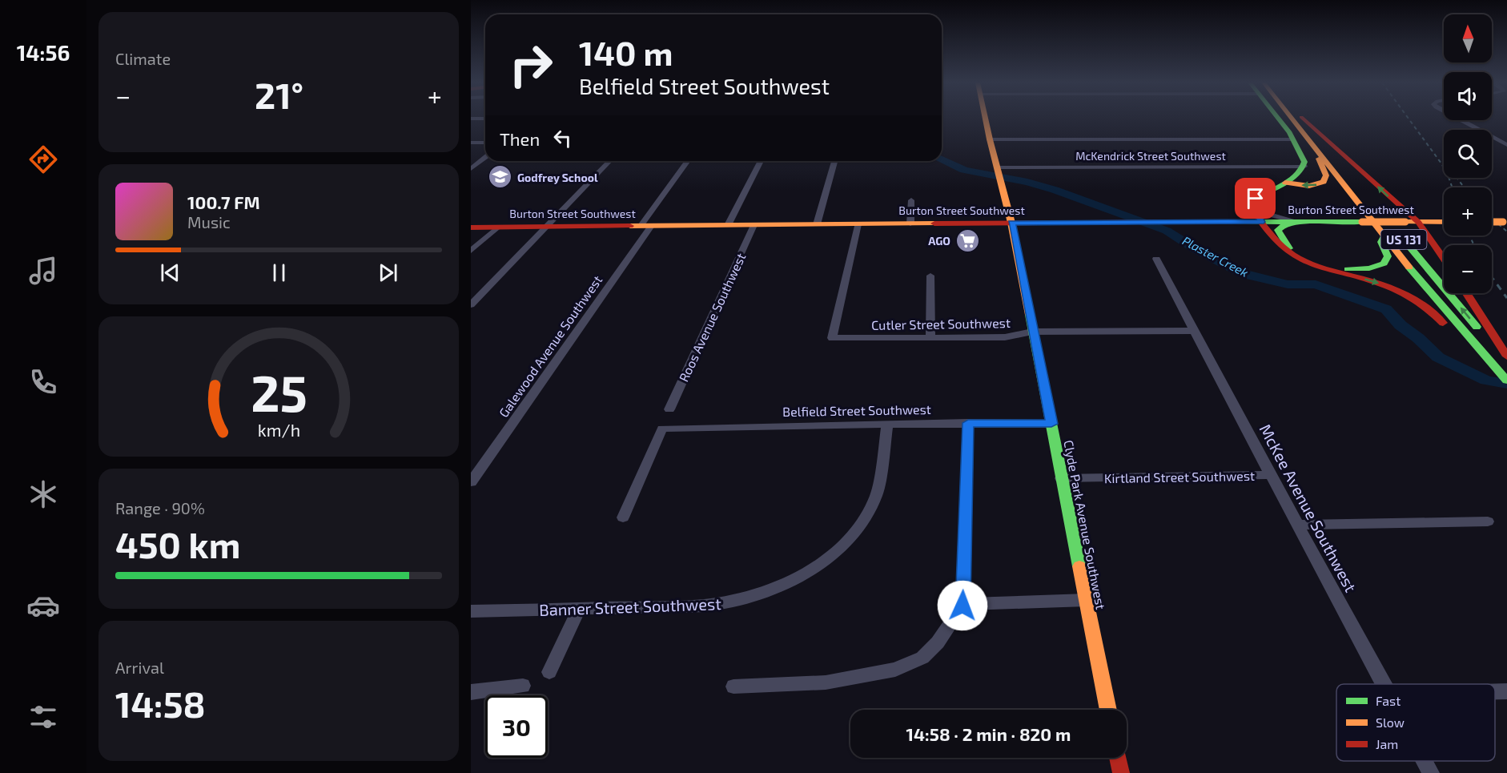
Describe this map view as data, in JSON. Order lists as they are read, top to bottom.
{
  "streets": {
    "main road": ["Burton Street Southwest", "US 131", "Clyde Park Avenue Southwest"],
    "street": [
      "McKendrick Street Southwest",
      "Roos Avenue Southwest",
      "Cutler Street Southwest",
      "Galewood Avenue Southwest",
      "Belfield Street Southwest",
      "Kirtland Street Southwest",
      "McKee Avenue Southwest",
      "Banner Street Southwest"
    ]
  },
  "crossings": [
    ["McKendrick Street Southwest", "Clyde Park Avenue Southwest"],
    ["Burton Street Southwest", "Roos Avenue Southwest"],
    ["Burton Street Southwest", "Cutler Street Southwest"],
    ["Burton Street Southwest", "Galewood Avenue Southwest"],
    ["Burton Street Southwest", "Clyde Park Avenue Southwest"],
    ["Cutler Street Southwest", "McKee Avenue Southwest"],
    ["Cutler Street Southwest", "Clyde Park Avenue Southwest"],
    ["Belfield Street Southwest", "Clyde Park Avenue Southwest"],
    ["Belfield Street Southwest", "Banner Street Southwest"],
    ["Kirtland Street Southwest", "McKee Avenue Southwest"],
    ["Kirtland Street Southwest", "Clyde Park Avenue Southwest"]
  ],
  "water": ["Plaster Creek"],
  "places": {
    "school or university": ["Godfrey School"],
    "supermarket": ["AGO"]
  },
  "legend": ["Fast", "Slow", "Jam"],
  "north": "top",
  "page": {
    "tabs": "14:56",
    "tile": [
      "Climate",
      ["Range · 90%", "450 km"],
      ["Arrival", "14:58"]
    ],
    "map_buttons": ["+", "−"],
    "turn": ["140 m", "Belfield Street Southwest"],
    "heat": ["−", "21°", "+"],
    "then": "Then",
    "song": ["100.7 FM", "Music"],
    "limit": "30",
    "trip": "14:58 · 2 min · 820 m",
    "gauge": ["25", "km/h"]
  }
}
